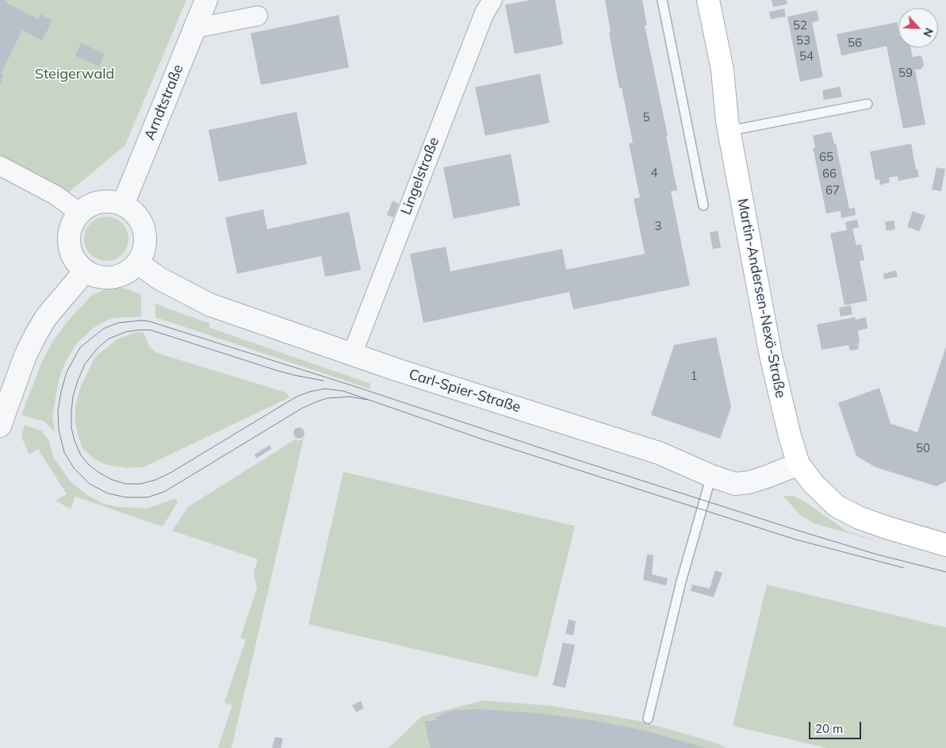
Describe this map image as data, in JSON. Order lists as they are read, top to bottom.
{
  "streets": {
    "main road": ["Martin-Andersen-Nexö-Straße"],
    "street": ["Arndtstraße", "Lingelstraße", "Carl-Spier-Straße"]
  },
  "crossings": [
    ["Arndtstraße", "Carl-Spier-Straße"],
    ["Lingelstraße", "Carl-Spier-Straße"],
    ["Martin-Andersen-Nexö-Straße", "Carl-Spier-Straße"]
  ],
  "parks": ["Steigerwald"],
  "house_numbers": [
    "52",
    "53",
    "56",
    "54",
    "59",
    "5",
    "65",
    "4",
    "66",
    "67",
    "3",
    "1",
    "50"
  ],
  "scale_bar": "20 m",
  "north": "bottom right"
}
